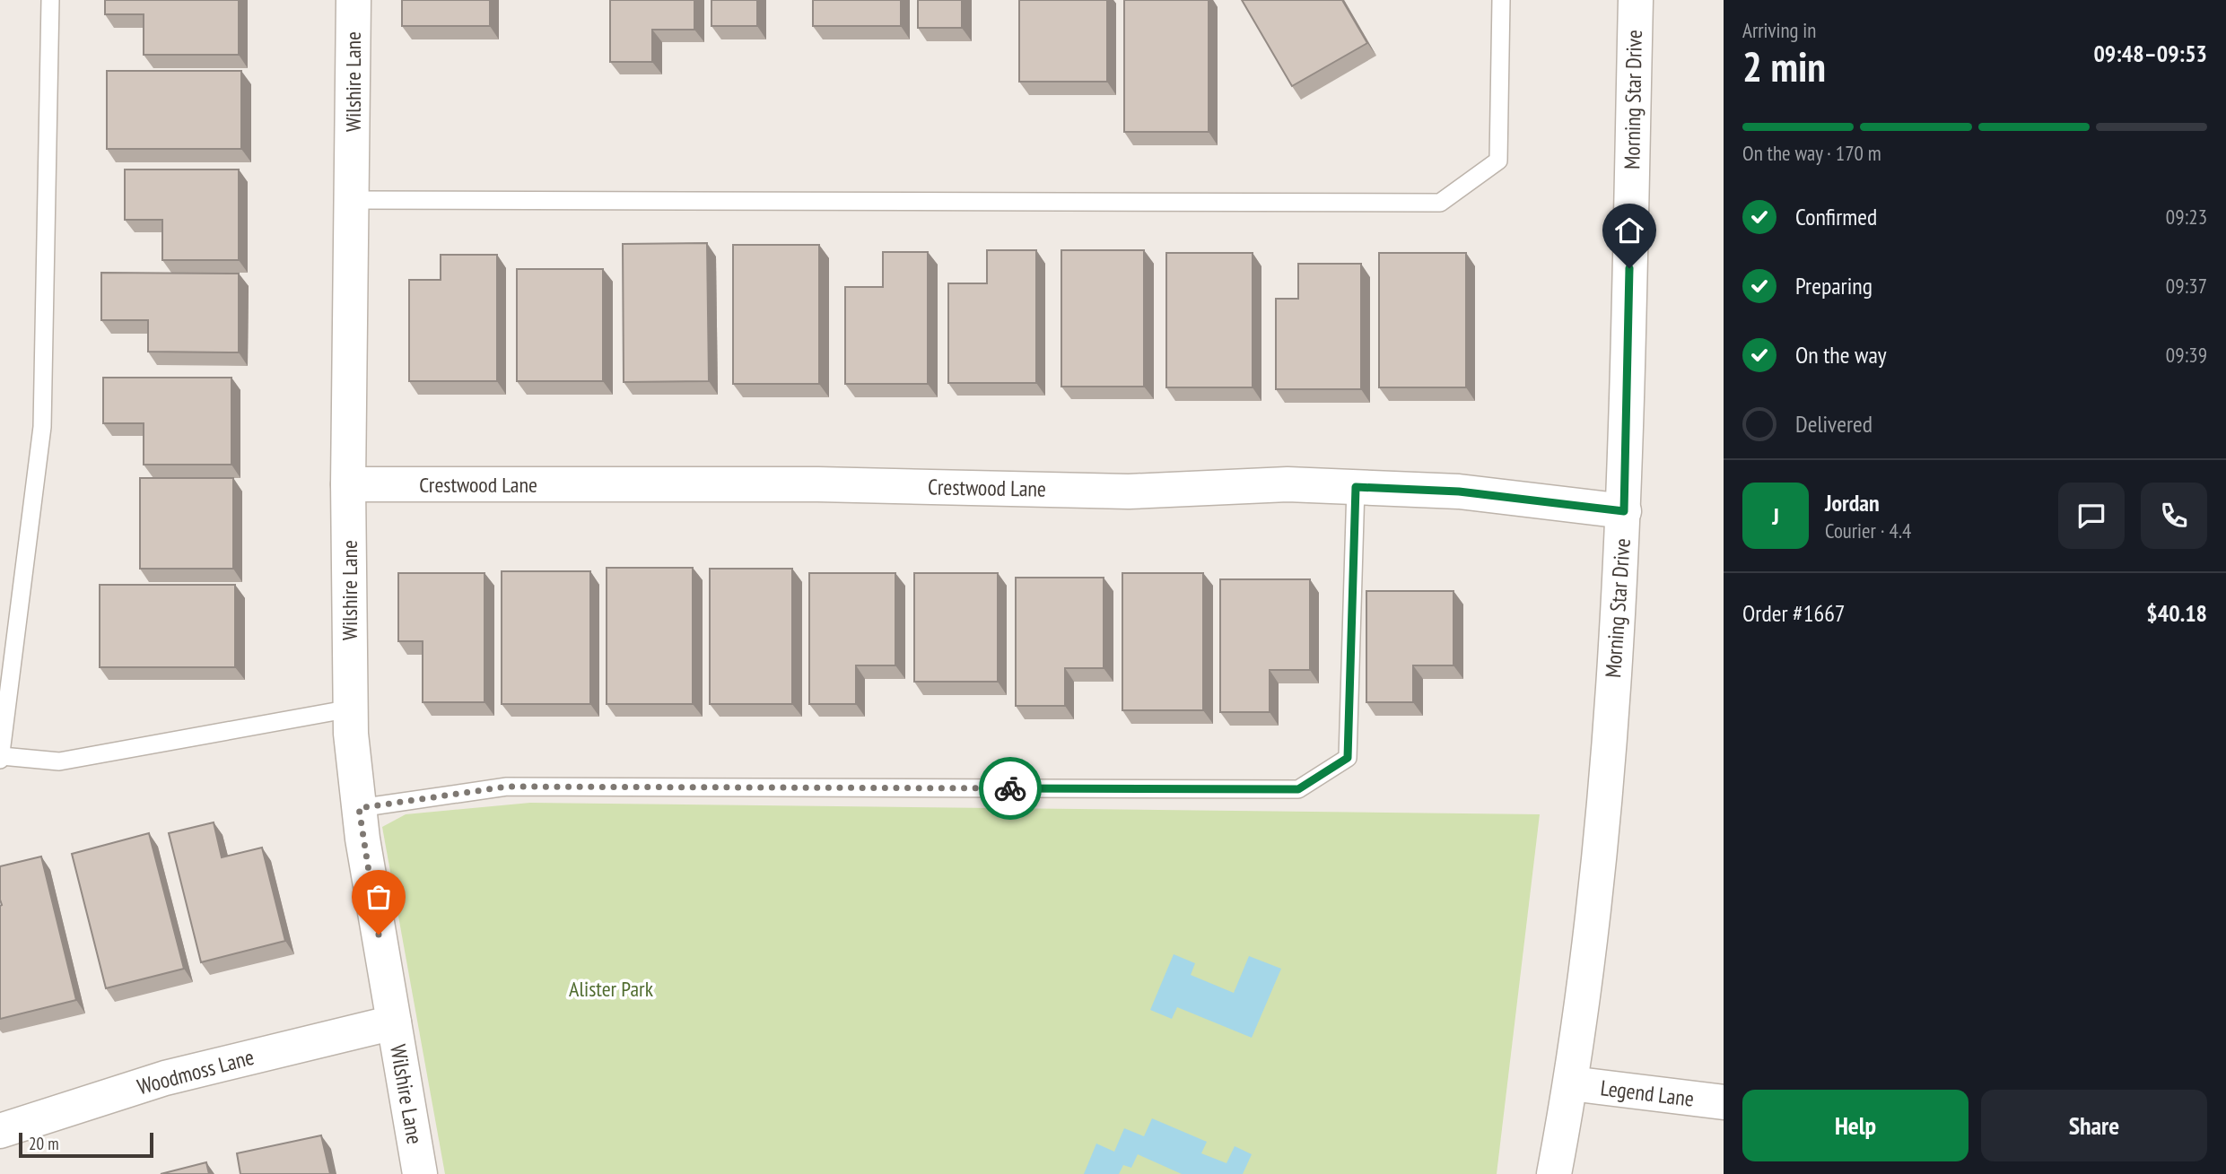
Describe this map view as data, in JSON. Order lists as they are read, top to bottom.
{
  "streets": {
    "street": [
      "Wilshire Lane",
      "Morning Star Drive",
      "Crestwood Lane",
      "Woodmoss Lane",
      "Legend Lane"
    ]
  },
  "crossings": [
    ["Wilshire Lane", "Crestwood Lane"],
    ["Wilshire Lane", "Woodmoss Lane"],
    ["Morning Star Drive", "Crestwood Lane"],
    ["Morning Star Drive", "Legend Lane"]
  ],
  "parks": ["Alister Park"],
  "scale_bar": "20 m",
  "page": {
    "heading": ["2 min", "Arriving in", "09:48–09:53"],
    "panel": [
      "Jordan",
      "Courier · 4.4",
      "Order #1667",
      "$40.18"
    ],
    "bar": "On the way · 170 m",
    "list": [
      ["Confirmed", "09:23"],
      ["Preparing", "09:37"],
      ["On the way", "09:39"],
      "Delivered"
    ],
    "round": "J",
    "buttons": ["Help", "Share"],
    "scale": "20 m"
  }
}
